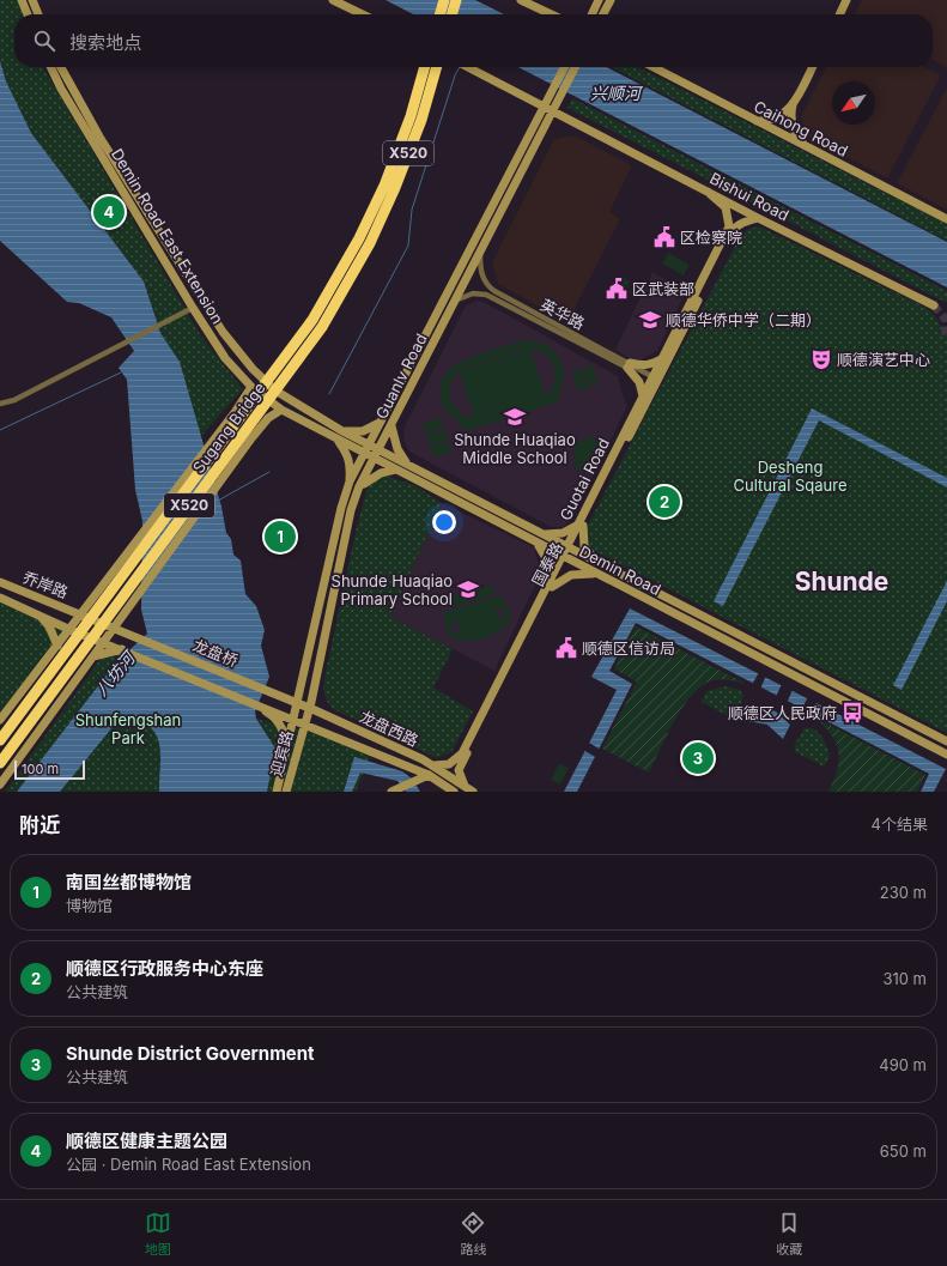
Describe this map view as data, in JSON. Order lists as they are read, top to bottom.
{
  "streets": {
    "highway": ["X520", "Sugang Bridge"],
    "street": [
      "Caihong Road",
      "Bishui Road",
      "Demin Road East Extension",
      "英华路",
      "Guanlv Road",
      "Guotai Road",
      "国泰路",
      "Demin Road",
      "乔岸路",
      "龙盘桥",
      "龙盘西路",
      "迎宾路"
    ]
  },
  "crossings": [
    ["Bishui Road", "Guanlv Road"],
    ["Bishui Road", "Guotai Road"],
    ["Bishui Road", "国泰路"],
    ["Demin Road East Extension", "Guanlv Road"],
    ["Demin Road East Extension", "国泰路"],
    ["Demin Road East Extension", "Demin Road"],
    ["英华路", "Guanlv Road"],
    ["英华路", "Guotai Road"],
    ["英华路", "国泰路"],
    ["Guanlv Road", "Demin Road"],
    ["Guanlv Road", "龙盘桥"],
    ["Guanlv Road", "龙盘西路"],
    ["Guanlv Road", "迎宾路"],
    ["Guotai Road", "国泰路"],
    ["国泰路", "龙盘西路"],
    ["乔岸路", "龙盘桥"],
    ["龙盘桥", "龙盘西路"],
    ["龙盘桥", "迎宾路"]
  ],
  "districts": ["Shunde"],
  "water": ["兴顺河", "八坊河"],
  "parks": ["Desheng Cultural Sqaure", "Shunfengshan Park"],
  "places": {
    "public building": ["区检察院", "区武装部", "顺德区信访局"],
    "school or university": ["顺德华侨中学（二期）", "Shunde Huaqiao Middle School", "Shunde Huaqiao Primary School"],
    "theatre": ["顺德演艺中心"],
    "bus stop": ["顺德区人民政府"]
  },
  "scale_bar": "100 m",
  "north": "bottom left",
  "page": {
    "search": "搜索地点",
    "pins": [
      "4",
      "2",
      "1",
      "3"
    ],
    "scale": "100 m",
    "heading": ["附近", "4个结果"],
    "list": [
      {
        "mark": "1",
        "name": "南国丝都博物馆",
        "note": "博物馆",
        "value": "230 m"
      },
      {
        "mark": "2",
        "name": "顺德区行政服务中心东座",
        "note": "公共建筑",
        "value": "310 m"
      },
      {
        "mark": "3",
        "name": "Shunde District Government",
        "note": "公共建筑",
        "value": "490 m"
      },
      {
        "mark": "4",
        "name": "顺德区健康主题公园",
        "note": "公园 · Demin Road East Extension",
        "value": "650 m"
      }
    ],
    "nav": ["地图", "路线", "收藏"]
  }
}
